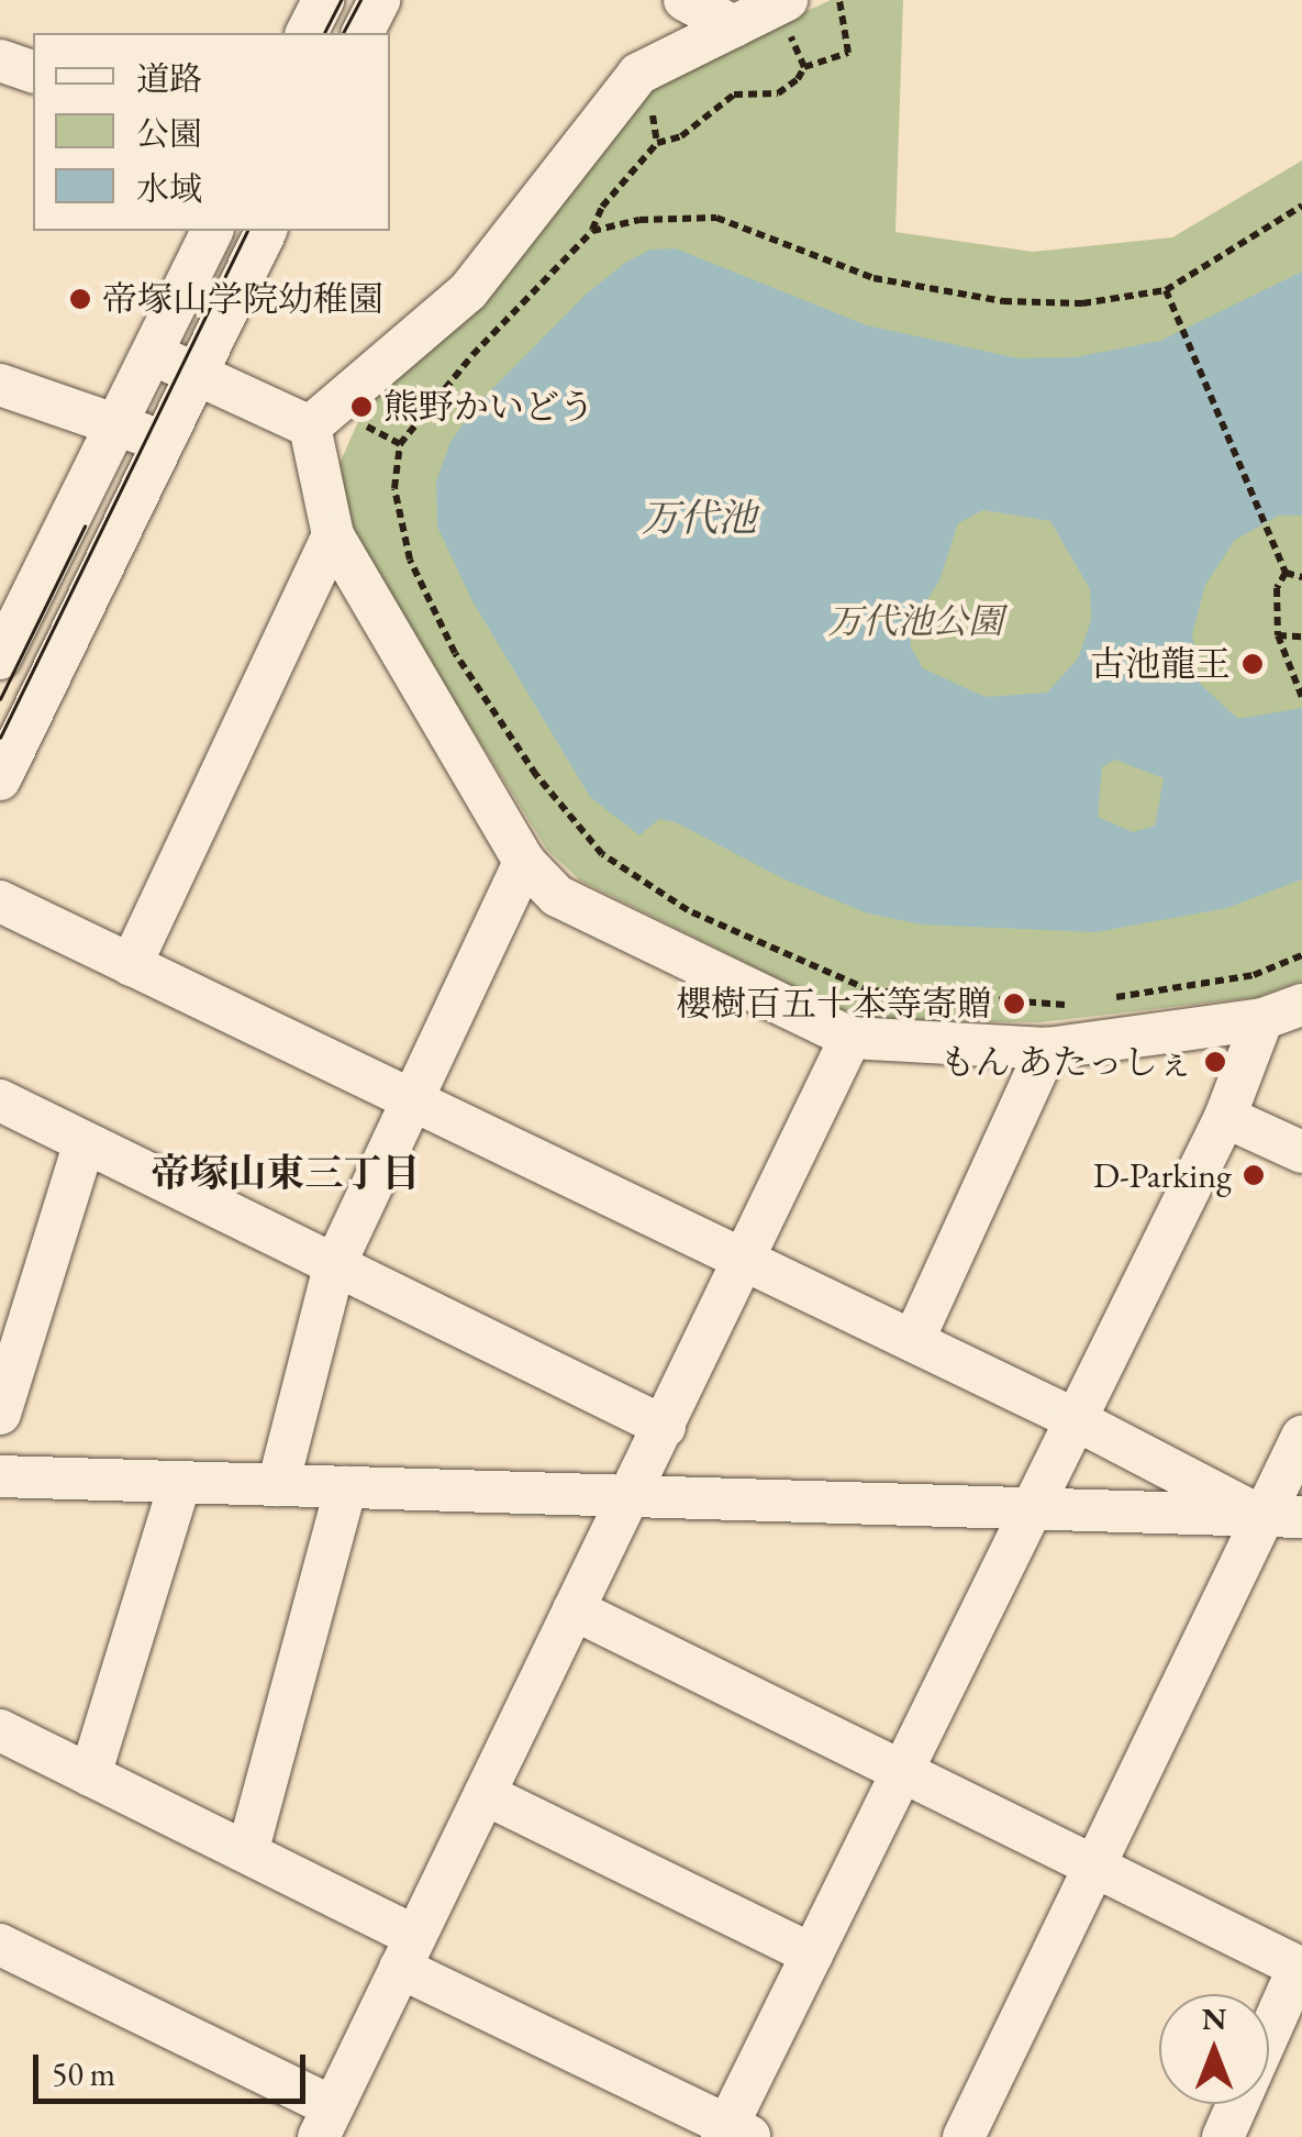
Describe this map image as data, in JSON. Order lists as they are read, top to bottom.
{
  "districts": ["帝塚山東三丁目"],
  "water": ["万代池"],
  "parks": ["万代池公園"],
  "places": [
    "帝塚山学院幼稚園",
    "熊野かいどう",
    "古池龍王",
    "櫻樹百五十本等寄贈",
    "もん あたっしぇ",
    "D-Parking"
  ],
  "legend": ["道路", "公園", "水域"],
  "scale_bar": "50 m",
  "north": "top"
}
